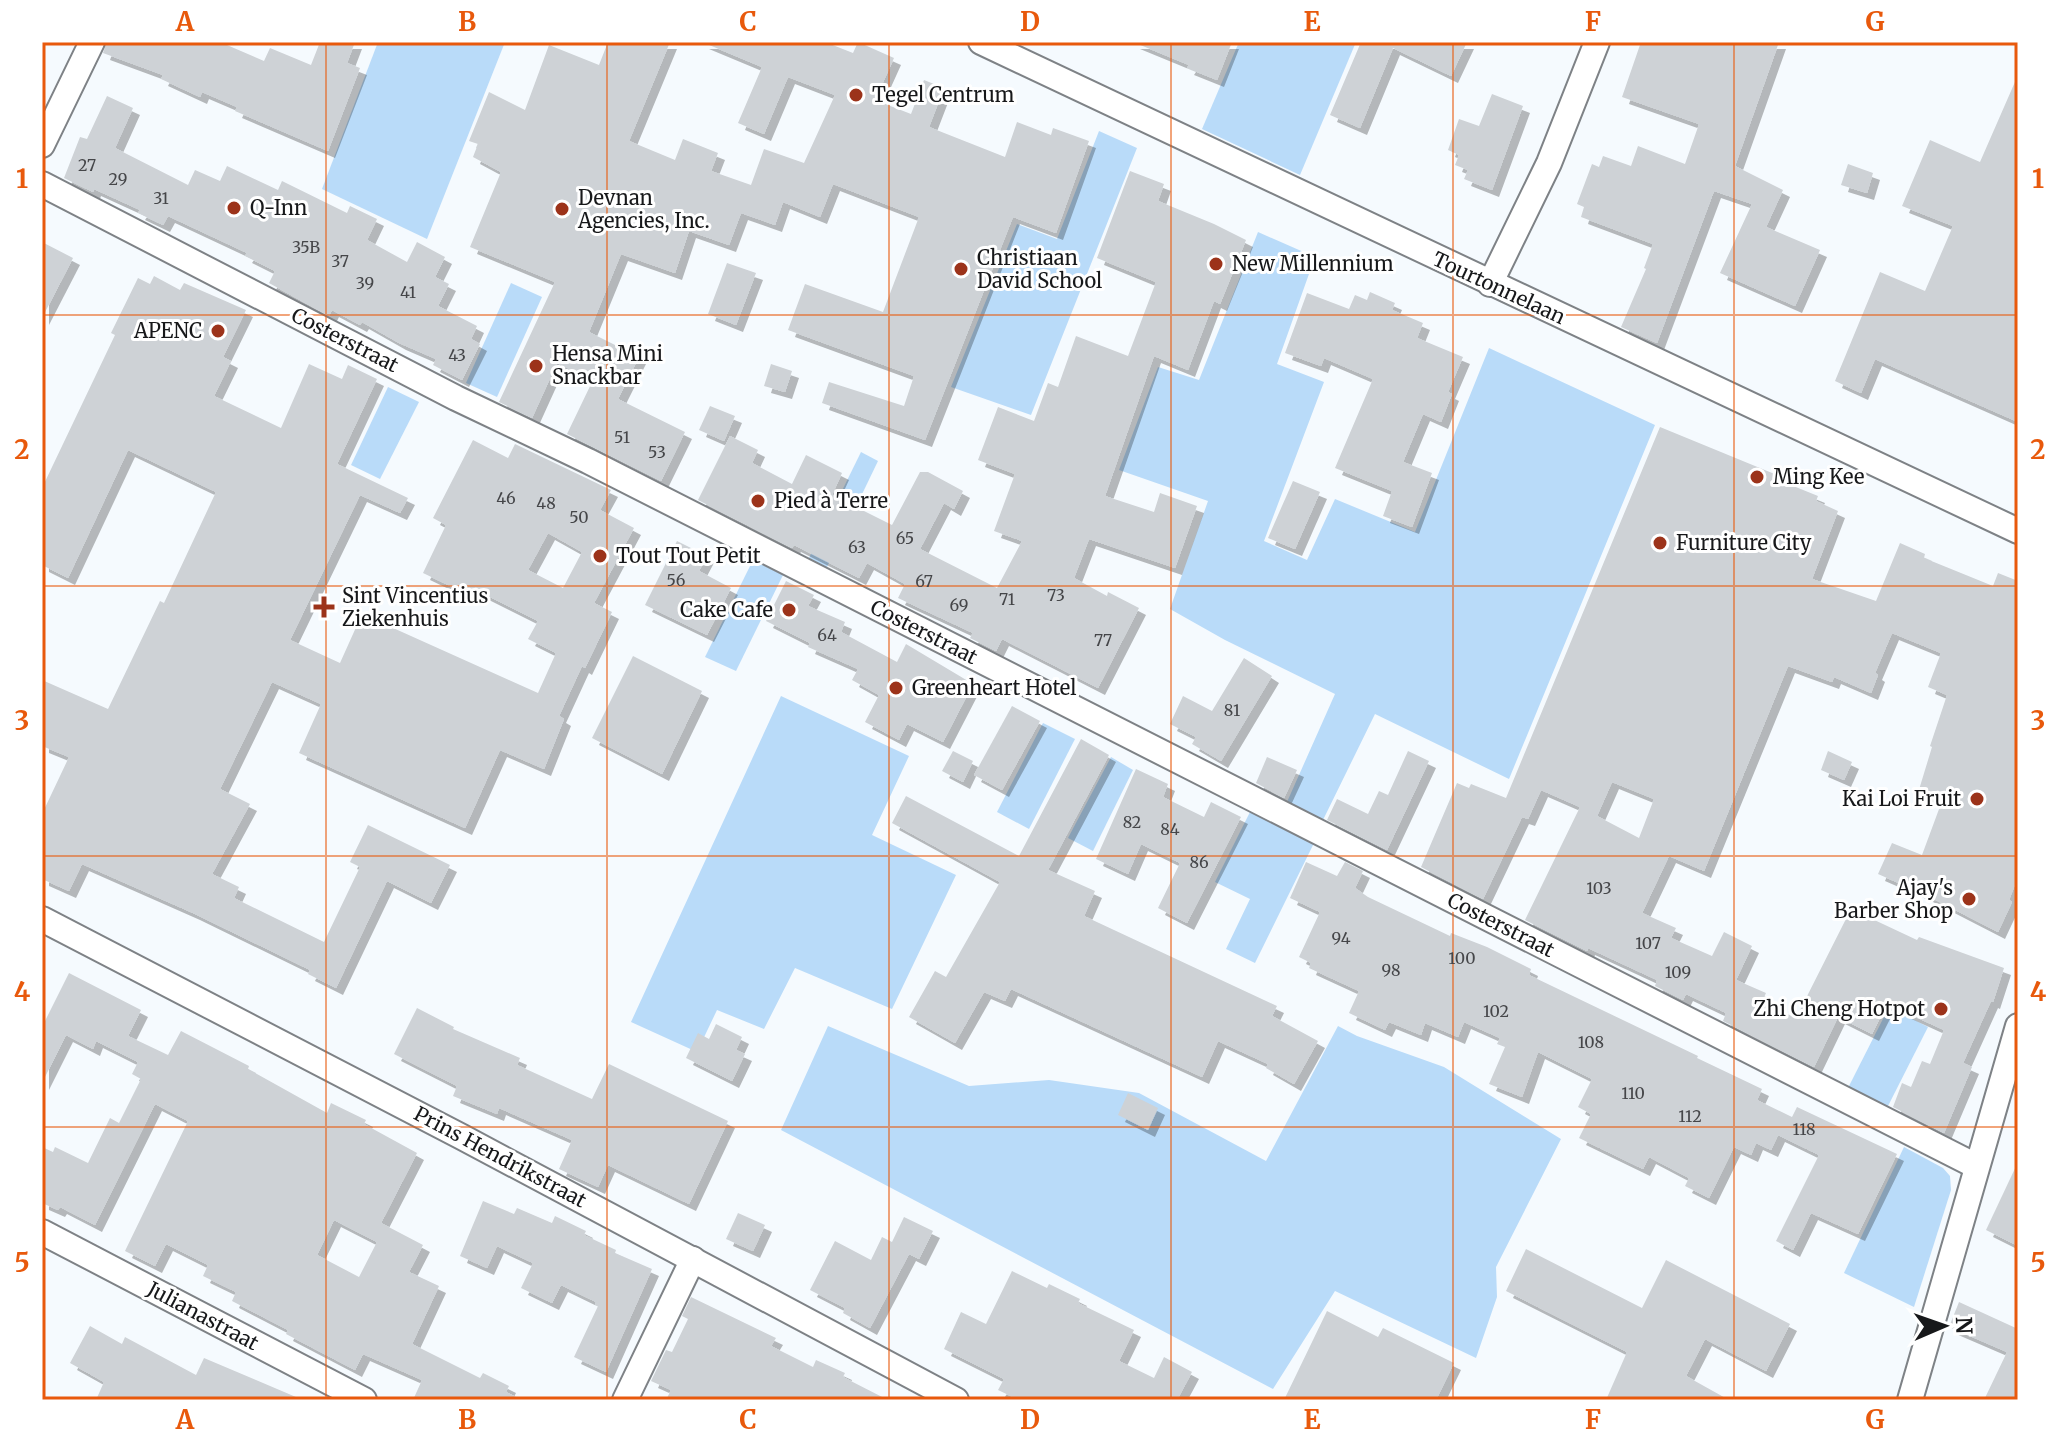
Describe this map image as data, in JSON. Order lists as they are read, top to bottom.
{
  "streets": {
    "street": [
      "Tourtonnelaan",
      "Costerstraat",
      "Prins Hendrikstraat",
      "Julianastraat"
    ]
  },
  "places": {
    "other": [
      "Tegel Centrum",
      "Q-Inn",
      "Devnan Agencies, Inc.",
      "New Millennium",
      "Christiaan David School",
      "APENC",
      "Hensa Mini Snackbar",
      "Ming Kee",
      "Pied à Terre",
      "Furniture City",
      "Tout Tout Petit",
      "Cake Cafe",
      "Greenheart Hotel",
      "Kai Loi Fruit",
      "Ajay's Barber Shop",
      "Zhi Cheng Hotpot"
    ],
    "health": ["Sint Vincentius Ziekenhuis"]
  },
  "house_numbers": [
    "27",
    "29",
    "31",
    "35B",
    "37",
    "39",
    "41",
    "43",
    "51",
    "53",
    "46",
    "48",
    "50",
    "65",
    "63",
    "56",
    "67",
    "73",
    "71",
    "69",
    "64",
    "77",
    "81",
    "82",
    "84",
    "86",
    "103",
    "94",
    "107",
    "100",
    "98",
    "109",
    "102",
    "108",
    "110",
    "112",
    "118"
  ],
  "north": "right",
  "grid": {
    "columns": [
      "A",
      "B",
      "C",
      "D",
      "E",
      "F",
      "G"
    ],
    "rows": [
      "1",
      "2",
      "3",
      "4",
      "5"
    ]
  }
}
